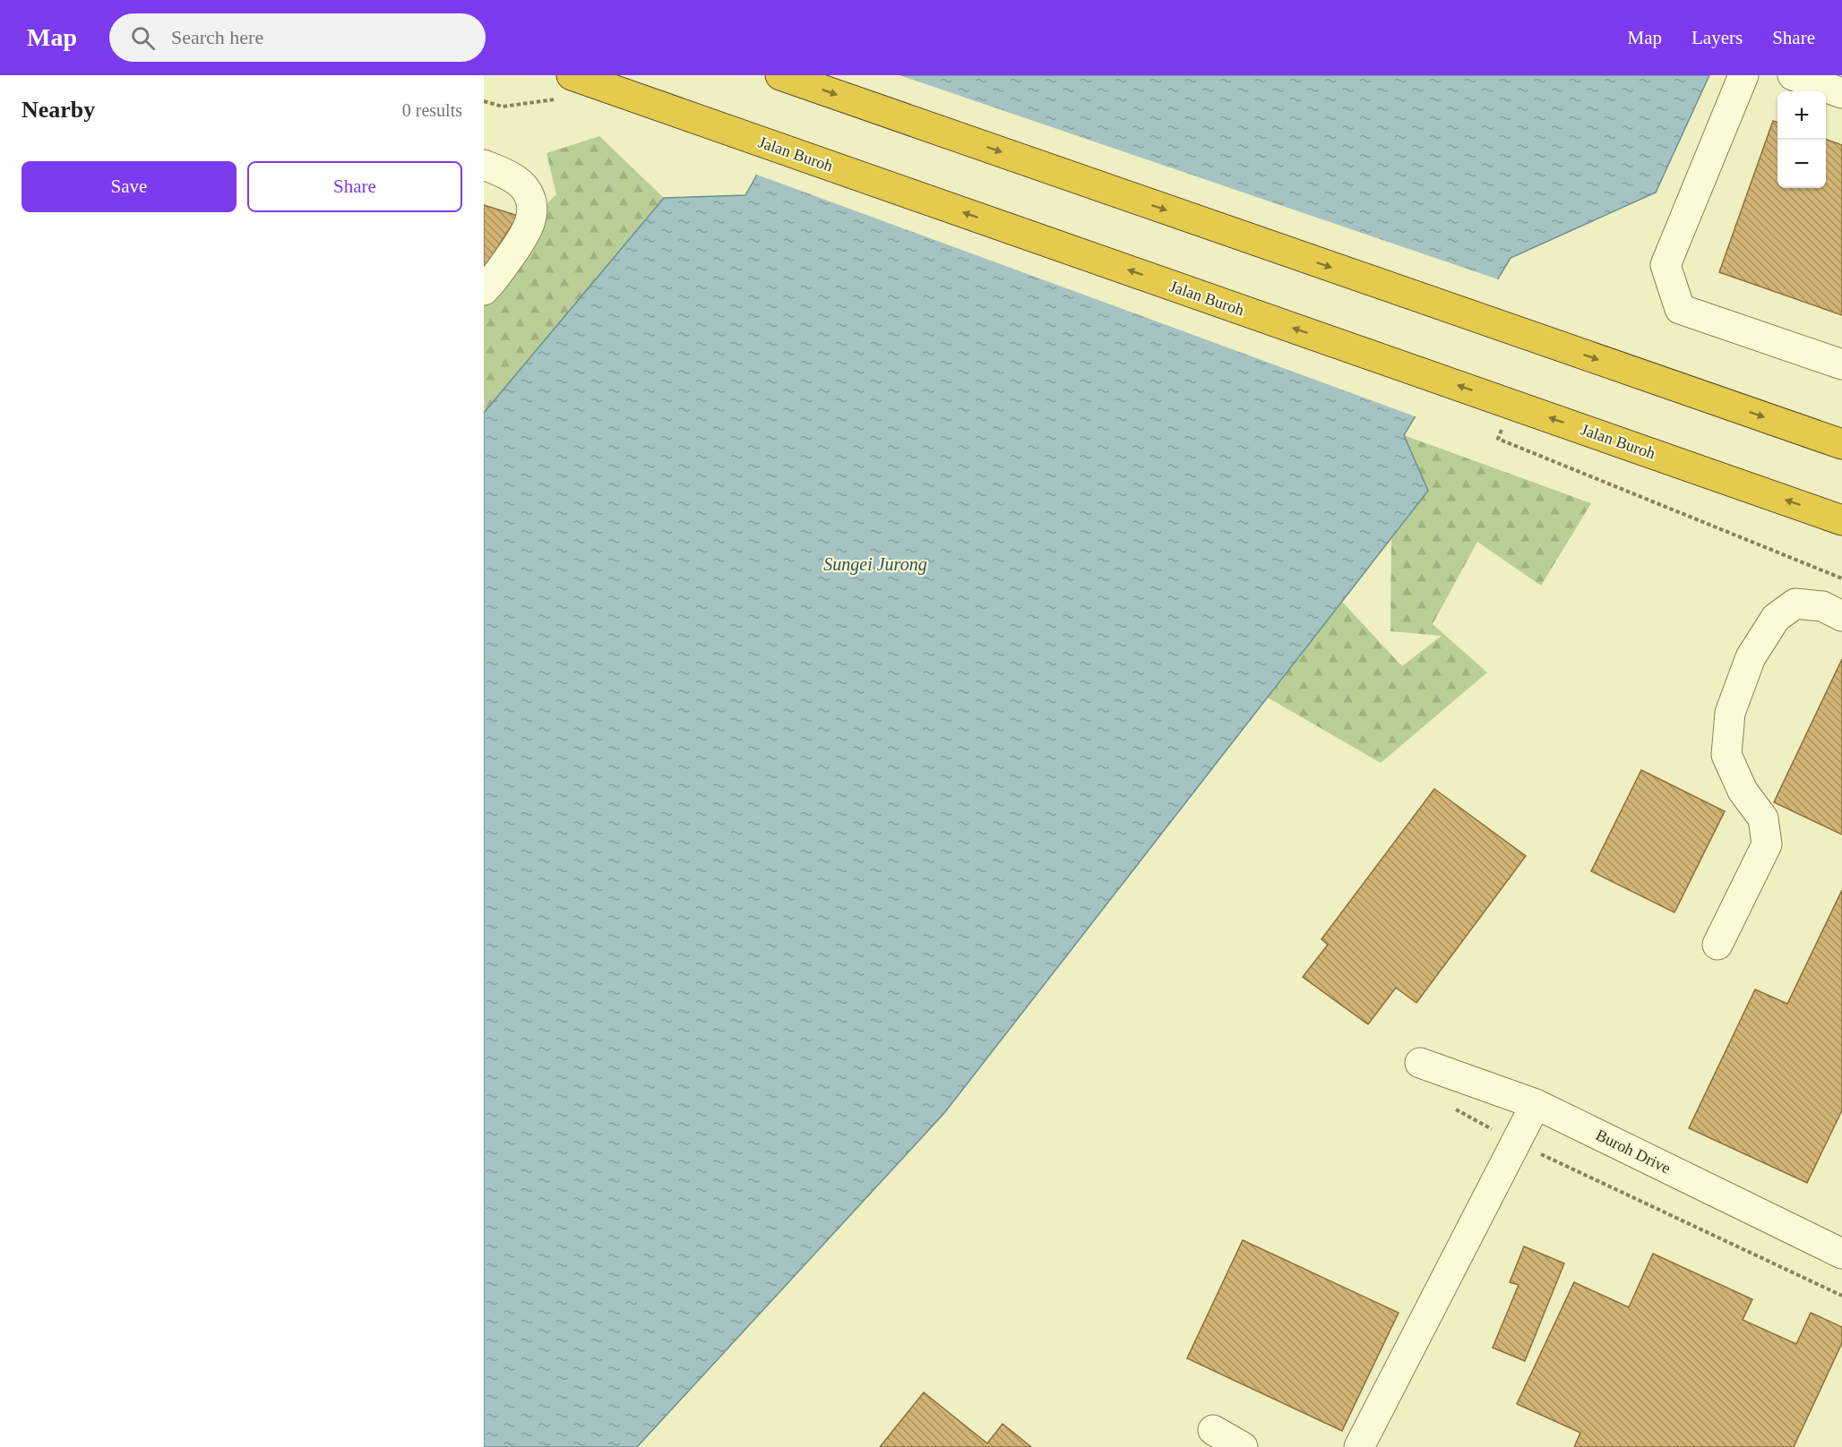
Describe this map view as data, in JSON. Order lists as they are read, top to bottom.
{
  "streets": {
    "highway": ["Jalan Buroh"],
    "street": ["Buroh Drive"]
  },
  "water": ["Sungei Jurong"],
  "page": {
    "header": "Map",
    "search": "Search here",
    "nav": ["Map", "Layers", "Share"],
    "heading": ["Nearby", "0 results"],
    "map_buttons": ["+", "−"],
    "buttons": ["Save", "Share"]
  }
}
